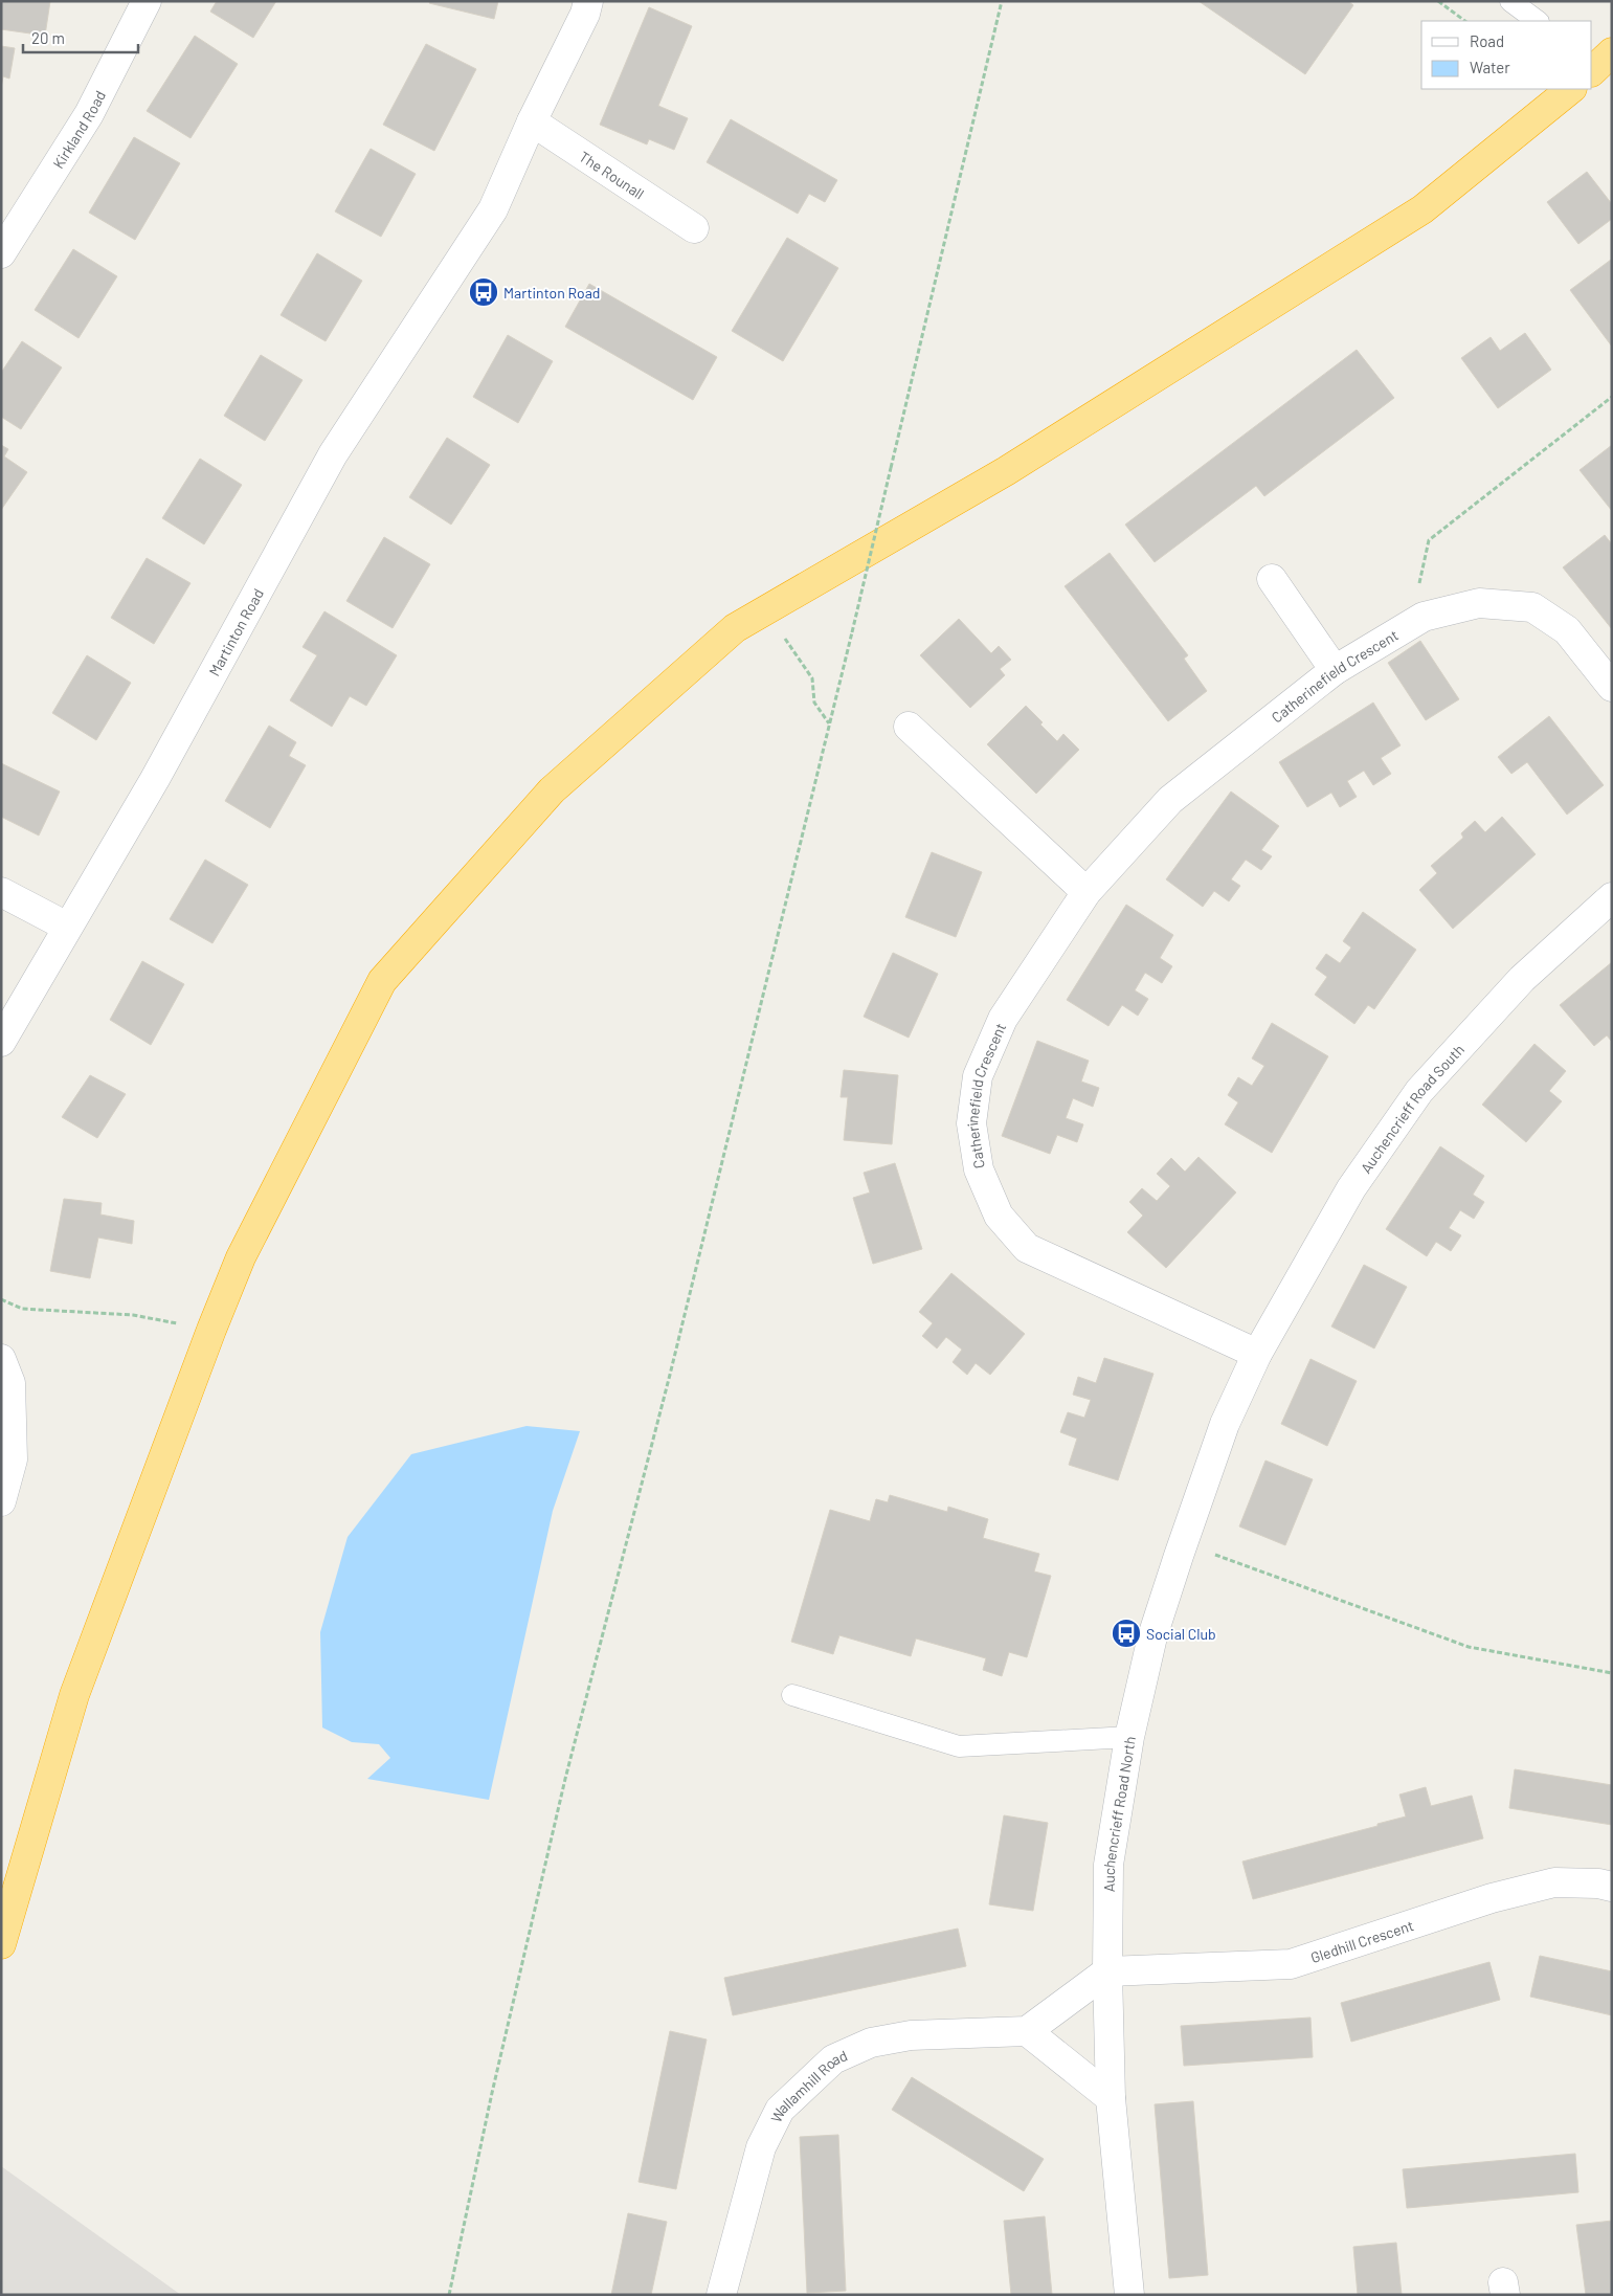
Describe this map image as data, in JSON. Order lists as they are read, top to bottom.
{
  "streets": {
    "street": [
      "Kirkland Road",
      "The Rounall",
      "Martinton Road",
      "Catherinefield Crescent",
      "Auchencrieff Road South",
      "Auchencrieff Road North",
      "Gledhill Crescent",
      "Wallamhill Road"
    ]
  },
  "crossings": [
    ["The Rounall", "Martinton Road"],
    ["Catherinefield Crescent", "Auchencrieff Road South"],
    ["Catherinefield Crescent", "Auchencrieff Road North"],
    ["Auchencrieff Road South", "Auchencrieff Road North"],
    ["Auchencrieff Road North", "Gledhill Crescent"]
  ],
  "places": {
    "bus stop": ["Martinton Road", "Social Club"]
  },
  "legend": ["Road", "Water"],
  "scale_bar": "20 m"
}
